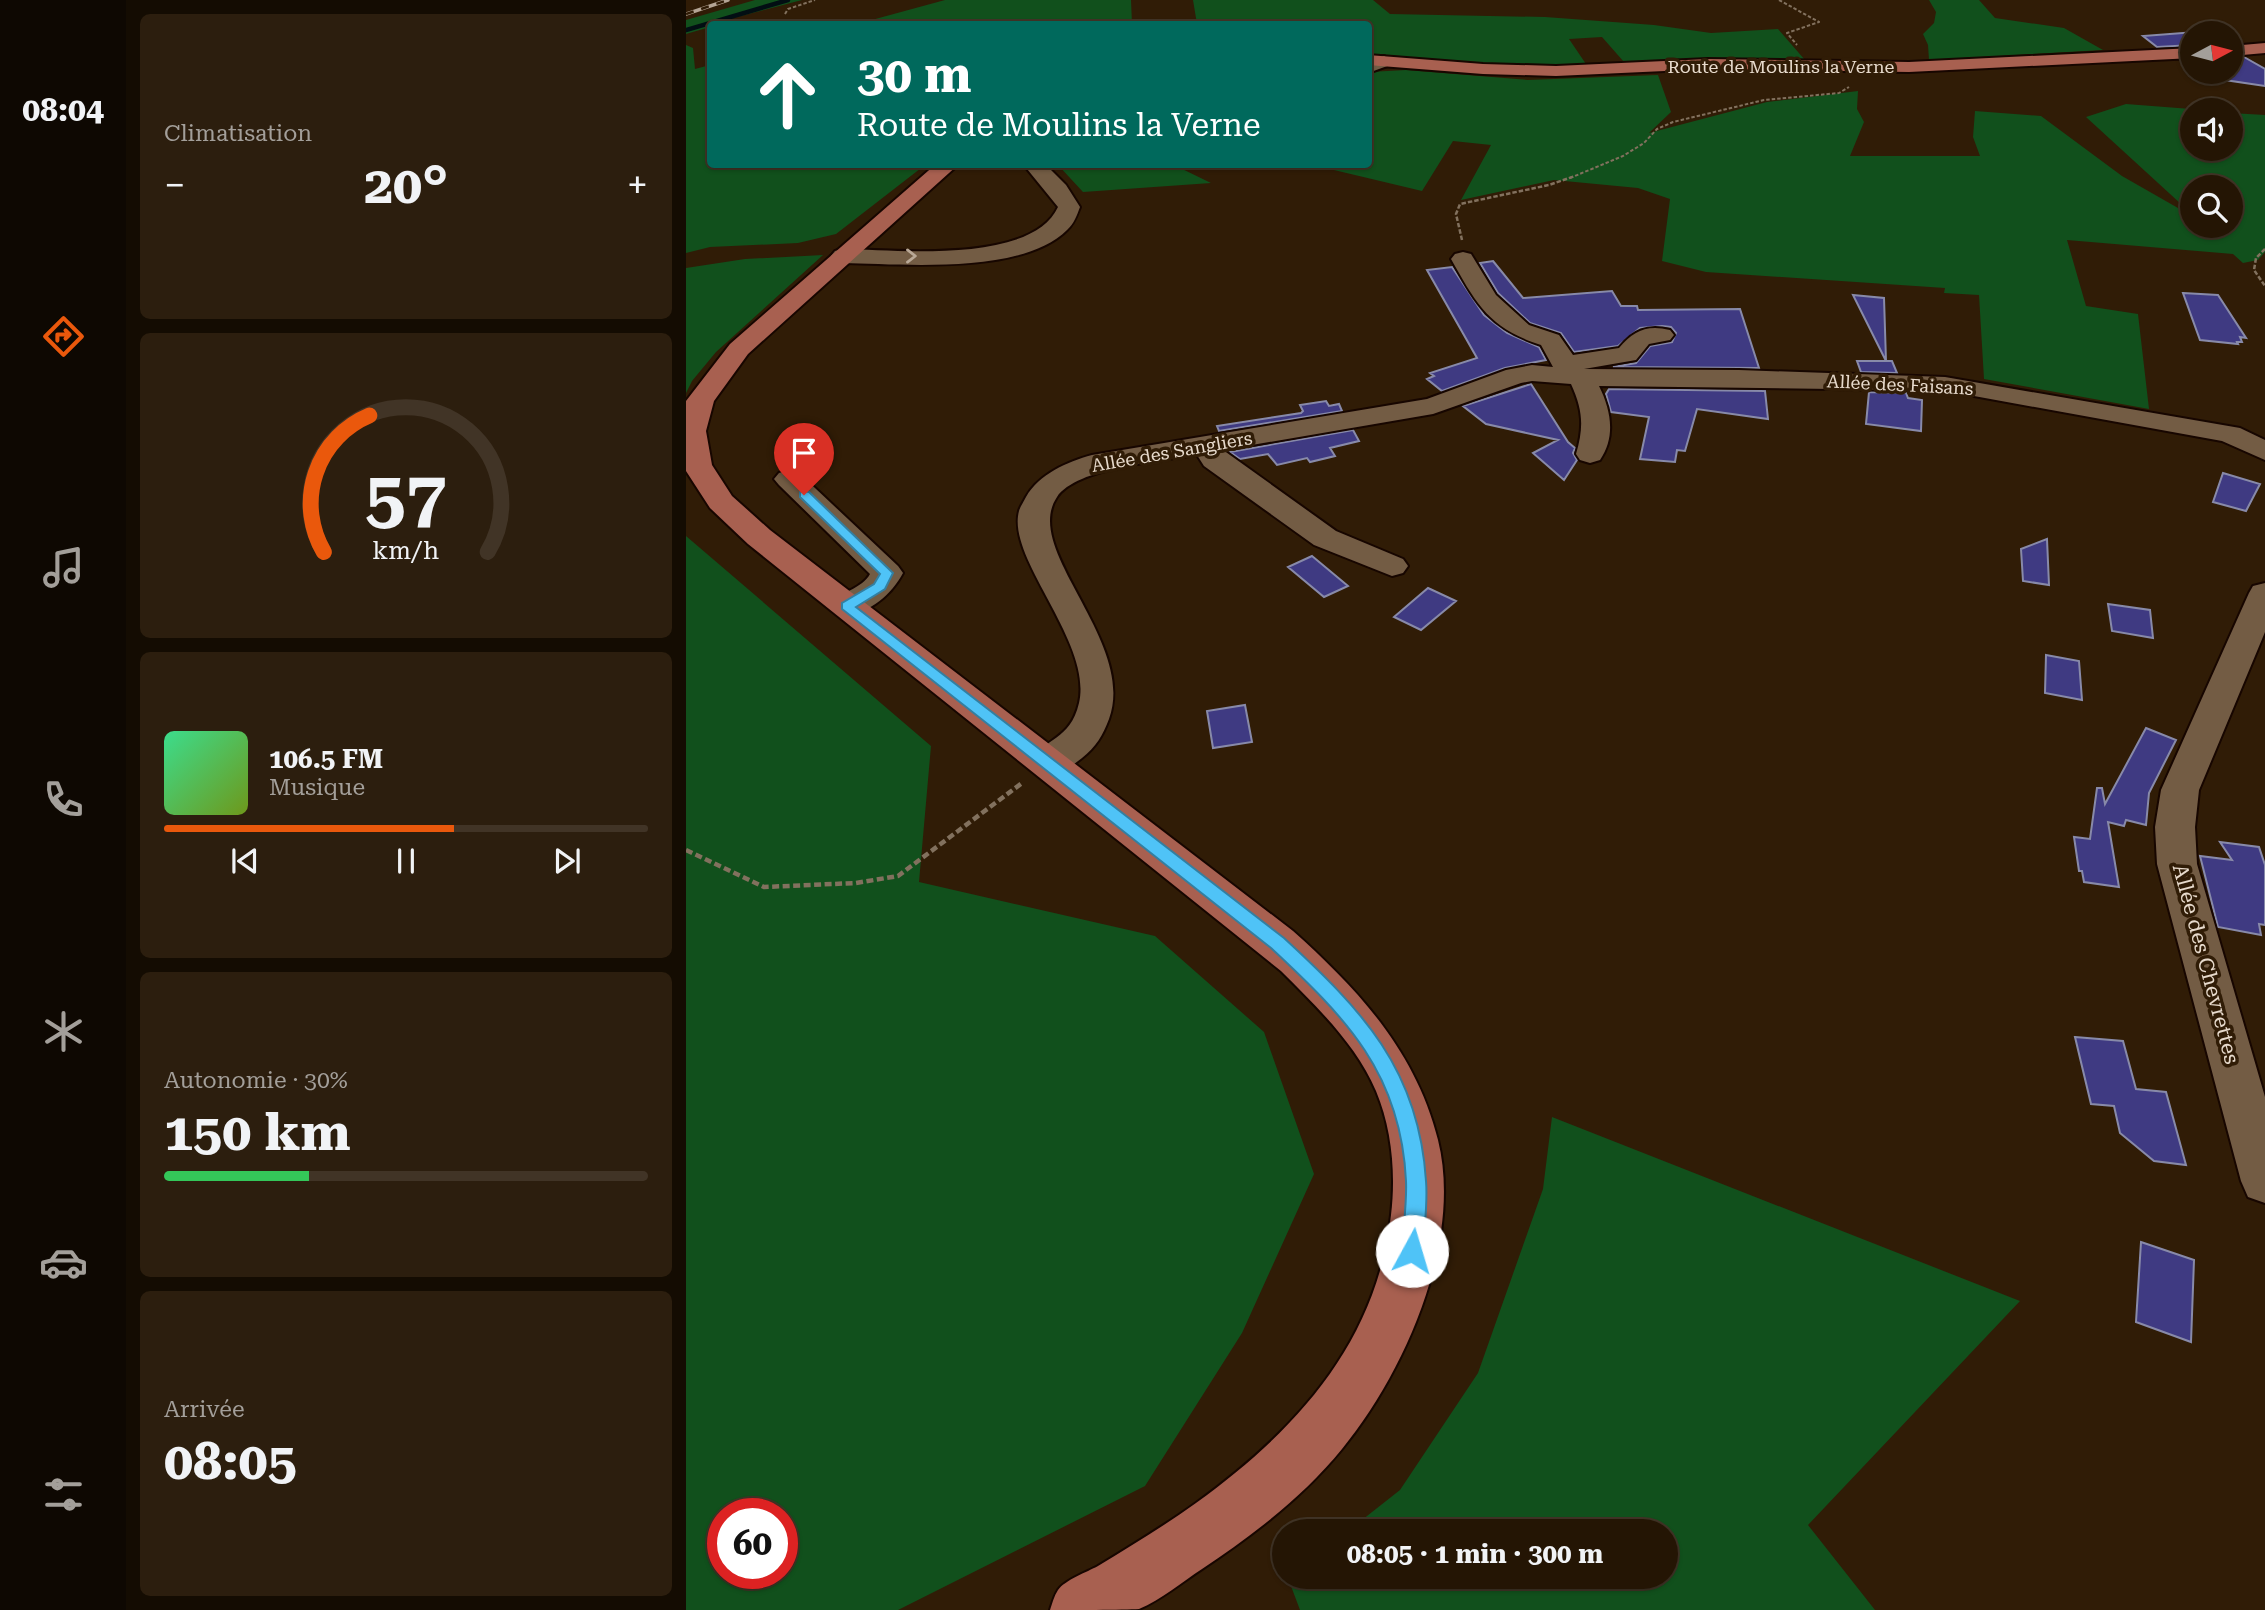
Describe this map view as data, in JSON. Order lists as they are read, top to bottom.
{
  "streets": {
    "main road": ["Route de Moulins la Verne"],
    "street": ["Allée des Faisans", "Allée des Sangliers", "Allée des Chevrettes"]
  },
  "crossings": [
    ["Allée des Faisans", "Allée des Sangliers"]
  ],
  "north": "right",
  "page": {
    "tabs": "08:04",
    "tile": [
      "Climatisation",
      ["Autonomie · 30%", "150 km"],
      ["Arrivée", "08:05"]
    ],
    "turn": ["30 m", "Route de Moulins la Verne"],
    "heat": ["−", "20°", "+"],
    "song": ["106.5 FM", "Musique"],
    "limit": "60",
    "trip": "08:05 · 1 min · 300 m",
    "gauge": ["57", "km/h"]
  }
}
